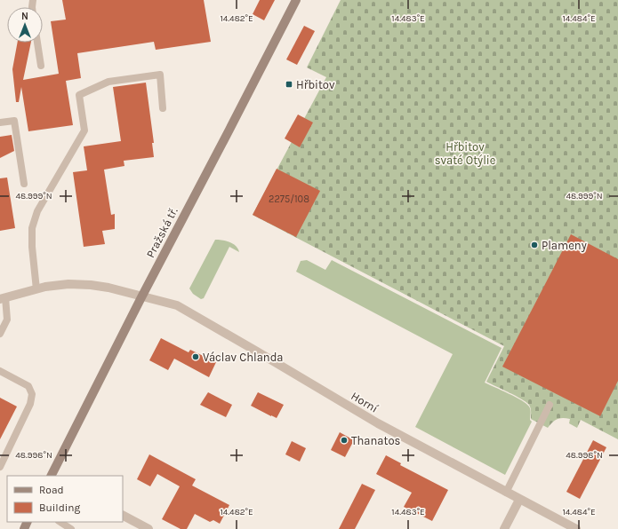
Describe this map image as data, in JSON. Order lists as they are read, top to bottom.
{
  "streets": {
    "main road": ["Pražská tř."],
    "street": ["Horní"]
  },
  "crossings": [
    ["Pražská tř.", "Horní"]
  ],
  "parks": ["Hřbitov svaté Otýlie"],
  "places": {
    "transit": ["Hřbitov"],
    "other": ["Plameny", "Václav Chlanda", "Thanatos"]
  },
  "house_numbers": ["2275/108"],
  "legend": ["Road", "Building"],
  "north": "top",
  "coordinates": [
    "14.482°E",
    "14.483°E",
    "14.484°E",
    "48.999°N",
    "48.998°N"
  ]
}
